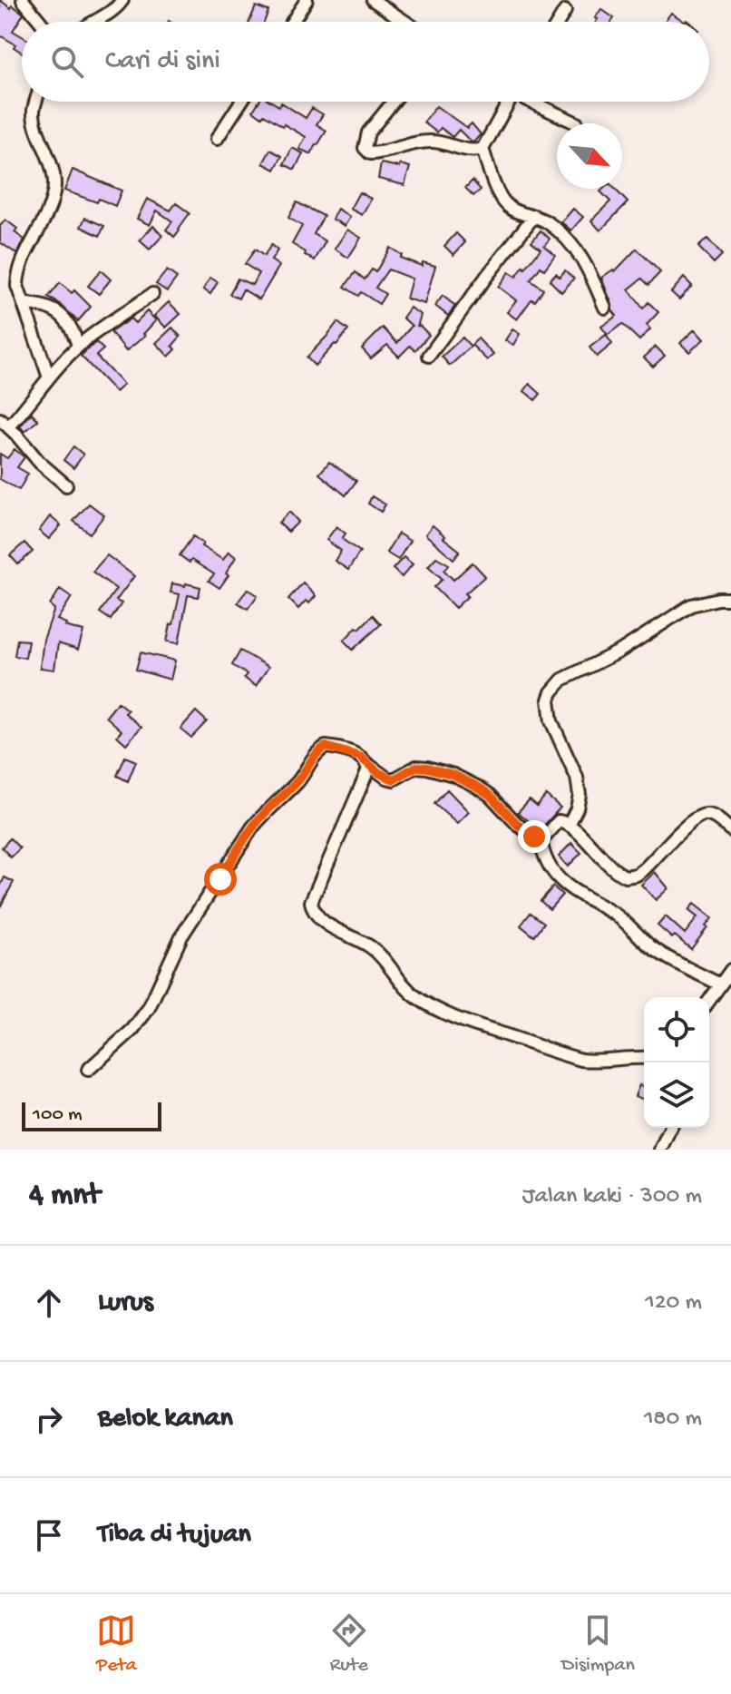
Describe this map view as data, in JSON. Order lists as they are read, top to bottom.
{
  "scale_bar": "100 m",
  "north": "bottom right",
  "page": {
    "search": "Cari di sini",
    "scale": "100 m",
    "heading": ["4 mnt", "Jalan kaki · 300 m"],
    "list": [
      ["Lurus", "120 m"],
      ["Belok kanan", "180 m"],
      "Tiba di tujuan"
    ],
    "nav": ["Peta", "Rute", "Disimpan"]
  }
}
